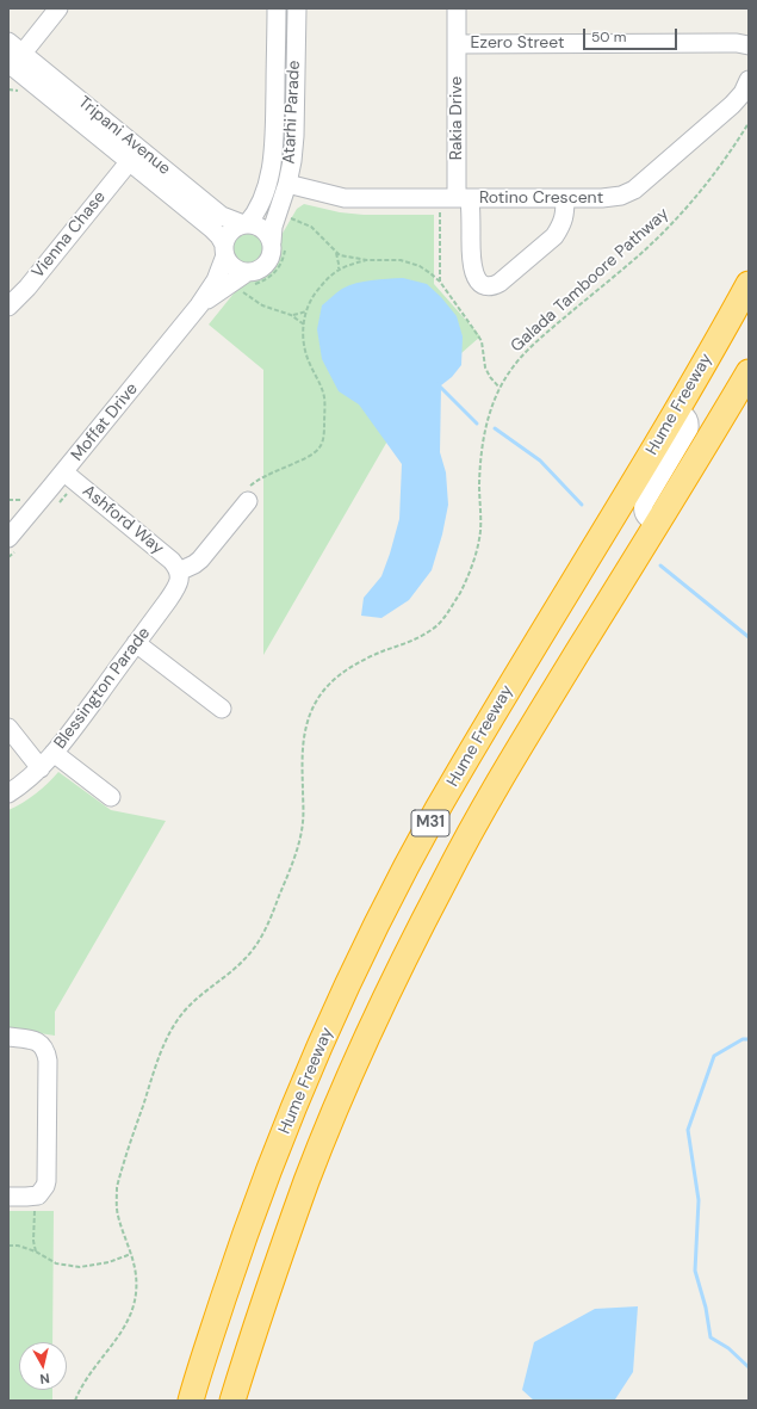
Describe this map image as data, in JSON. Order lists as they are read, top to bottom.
{
  "streets": {
    "highway": ["Hume Freeway", "M31"],
    "street": [
      "Ezero Street",
      "Atarhi Parade",
      "Rakia Drive",
      "Tripani Avenue",
      "Rotino Crescent",
      "Vienna Chase",
      "Moffat Drive",
      "Ashford Way",
      "Blessington Parade"
    ],
    "path": ["Galada Tamboore Pathway"]
  },
  "crossings": [
    ["Ezero Street", "Rakia Drive"],
    ["Atarhi Parade", "Tripani Avenue"],
    ["Atarhi Parade", "Rotino Crescent"],
    ["Atarhi Parade", "Moffat Drive"],
    ["Rakia Drive", "Rotino Crescent"],
    ["Tripani Avenue", "Vienna Chase"],
    ["Tripani Avenue", "Moffat Drive"],
    ["Moffat Drive", "Ashford Way"],
    ["Ashford Way", "Blessington Parade"]
  ],
  "scale_bar": "50 m",
  "north": "bottom"
}
